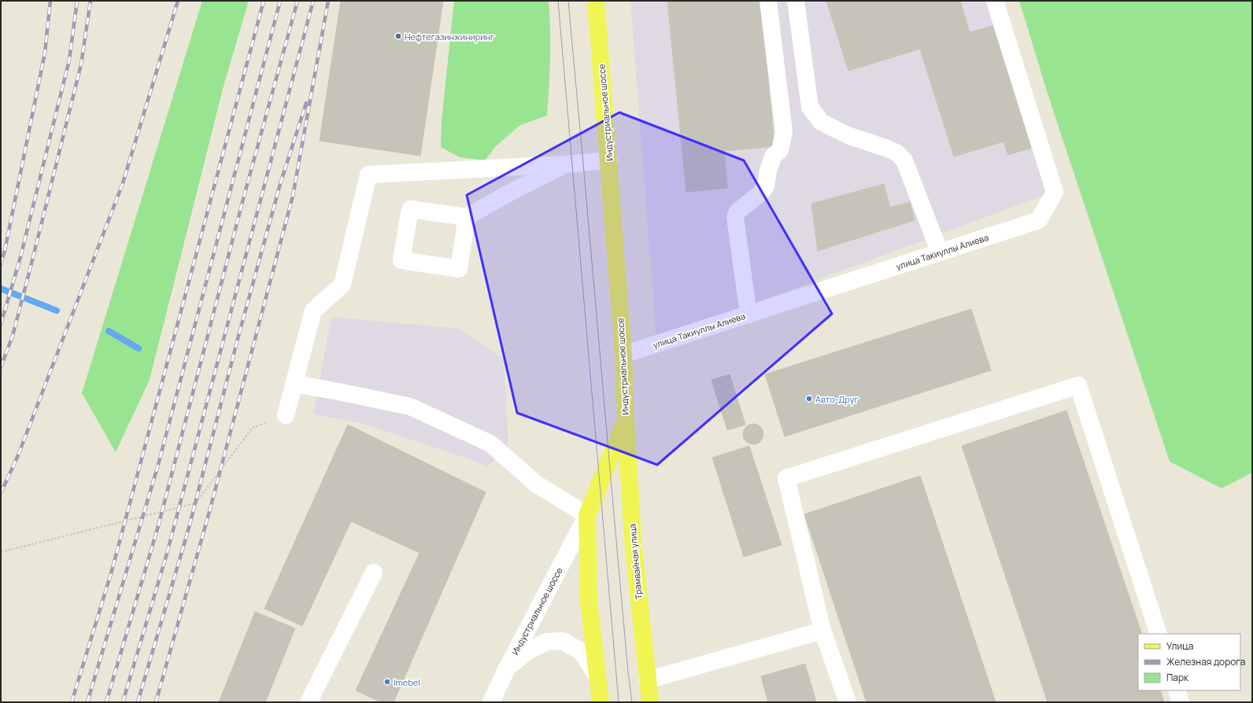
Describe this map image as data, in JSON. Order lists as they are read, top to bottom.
{
  "streets": {
    "main road": ["Индустриальное шоссе", "Трамвайная улица"],
    "street": ["улица Такиуллы Алиева"]
  },
  "crossings": [
    ["Индустриальное шоссе", "улица Такиуллы Алиева"],
    ["Индустриальное шоссе", "Трамвайная улица"]
  ],
  "places": ["Нефтегазинжиниринг", "Авто-Друг", "Imebel"],
  "legend": ["Улица", "Железная дорога", "Парк"]
}
